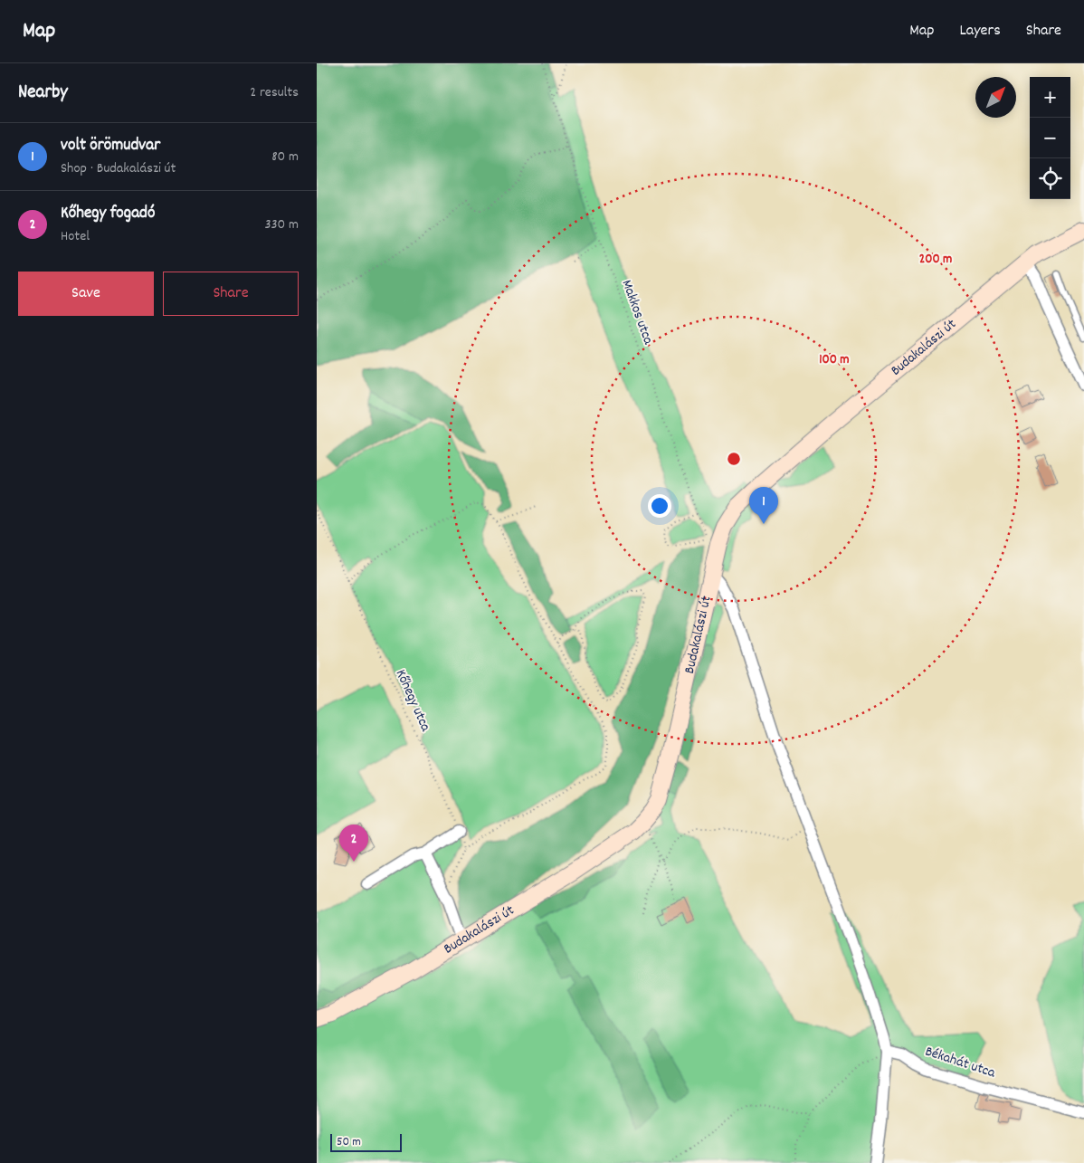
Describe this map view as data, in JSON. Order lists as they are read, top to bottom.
{
  "streets": {
    "main road": ["Budakalászi út"],
    "street": ["Békahát utca"],
    "path": ["Makkos utca", "Kőhegy utca"]
  },
  "crossings": [
    ["Makkos utca", "Budakalászi út"]
  ],
  "scale_bar": "50 m",
  "north": "top right",
  "page": {
    "header": "Map",
    "nav": ["Map", "Layers", "Share"],
    "heading": ["Nearby", "2 results"],
    "map_buttons": ["+", "−"],
    "list": [
      {
        "mark": "1",
        "name": "volt örömudvar",
        "note": "Shop · Budakalászi út",
        "value": "80 m"
      },
      {
        "mark": "2",
        "name": "Kőhegy fogadó",
        "note": "Hotel",
        "value": "330 m"
      }
    ],
    "buttons": ["Save", "Share"],
    "pins": ["1", "2"],
    "scale": "50 m"
  },
  "rings": ["200 m", "100 m"]
}
